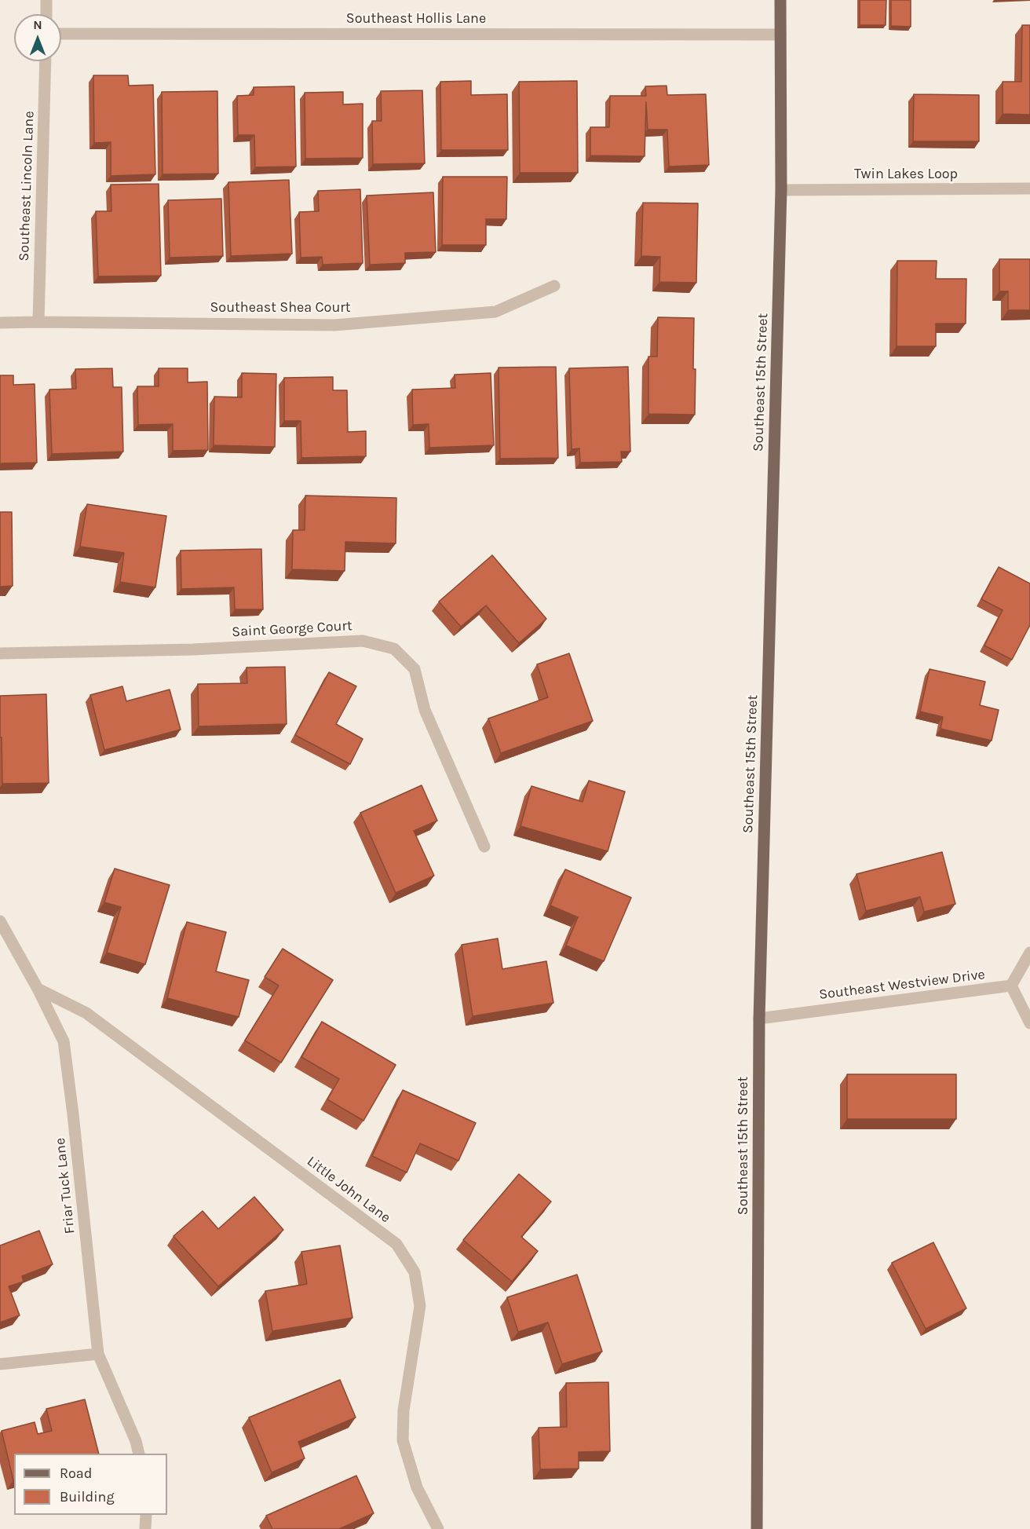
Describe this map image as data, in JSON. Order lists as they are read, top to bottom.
{
  "streets": {
    "main road": ["Southeast 15th Street"],
    "street": [
      "Southeast Hollis Lane",
      "Twin Lakes Loop",
      "Southeast Lincoln Lane",
      "Southeast Shea Court",
      "Saint George Court",
      "Southeast Westview Drive",
      "Friar Tuck Lane",
      "Little John Lane"
    ]
  },
  "crossings": [
    ["Southeast Hollis Lane", "Southeast 15th Street"],
    ["Twin Lakes Loop", "Southeast 15th Street"],
    ["Southeast Lincoln Lane", "Southeast Shea Court"],
    ["Southeast 15th Street", "Southeast Westview Drive"],
    ["Friar Tuck Lane", "Little John Lane"]
  ],
  "legend": ["Road", "Building"],
  "north": "top"
}
